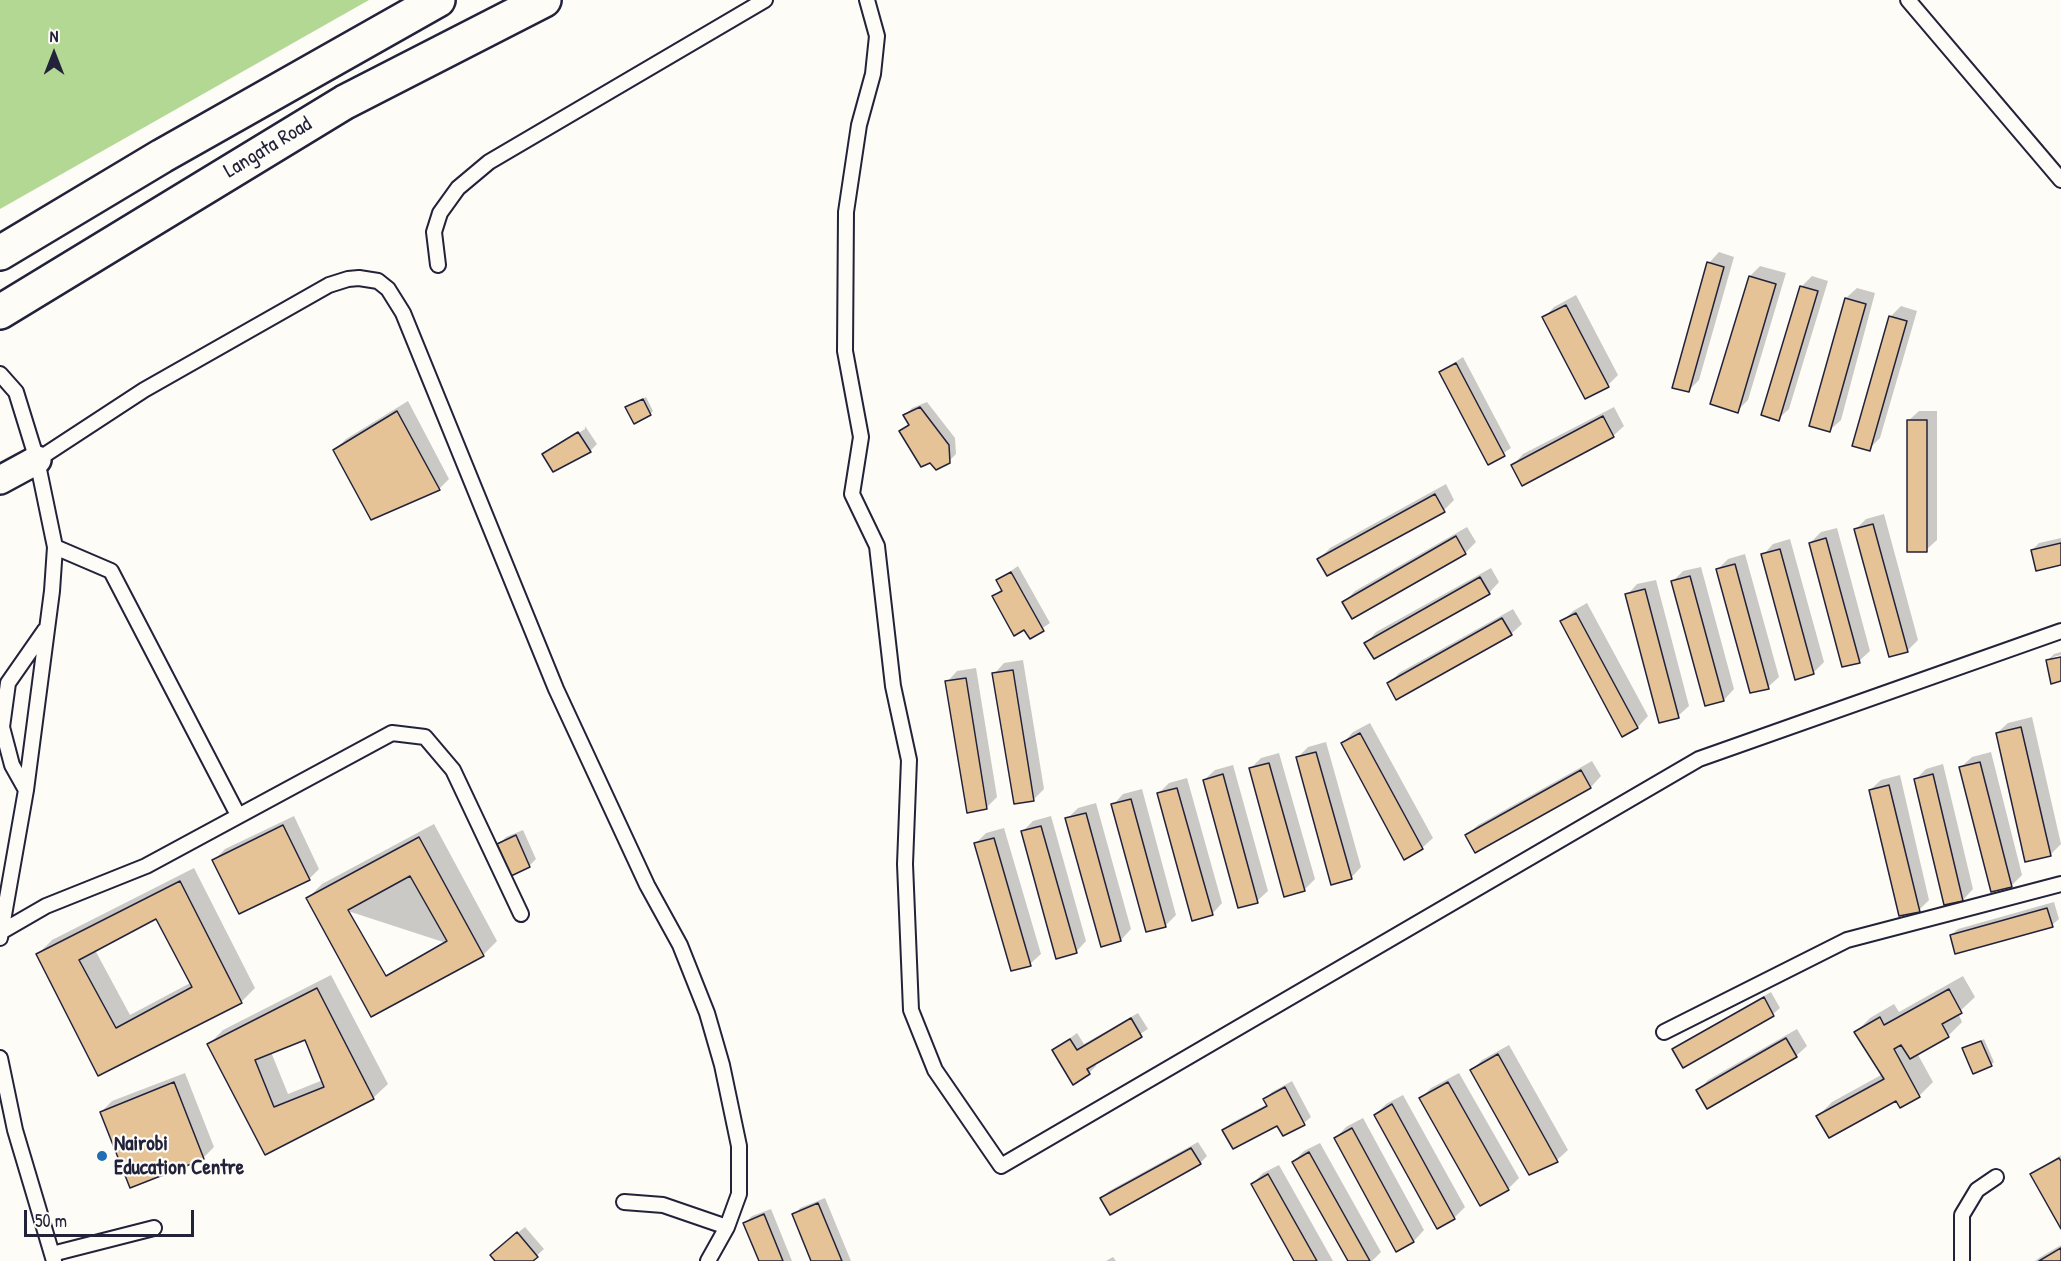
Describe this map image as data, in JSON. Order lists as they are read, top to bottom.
{
  "streets": {
    "main road": ["Langata Road"]
  },
  "places": ["Nairobi Education Centre"],
  "scale_bar": "50 m",
  "north": "top"
}
